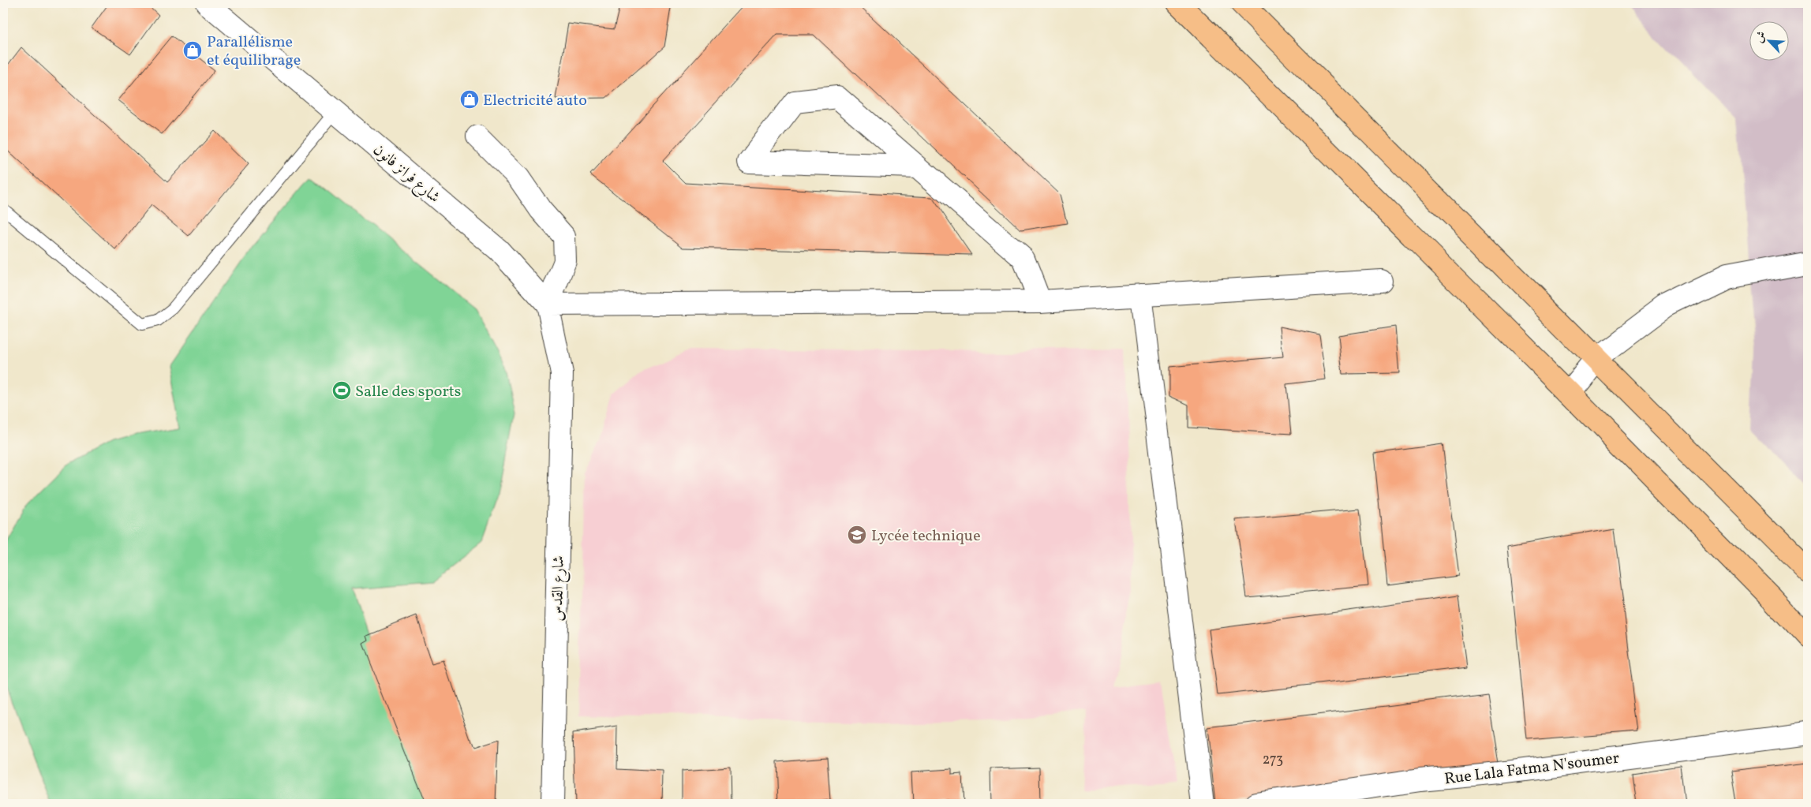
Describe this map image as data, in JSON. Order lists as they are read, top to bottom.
{
  "streets": {
    "street": ["شارع فرانز فانون", "شارع القدس", "Rue Lala Fatma N'soumer"]
  },
  "crossings": [
    ["شارع فرانز فانون", "شارع القدس"]
  ],
  "places": {
    "shop": ["Parallélisme et équilibrage", "Electricité auto"],
    "sports": ["Salle des sports"],
    "school or university": ["Lycée technique"]
  },
  "house_numbers": ["273"],
  "north": "top left"
}
